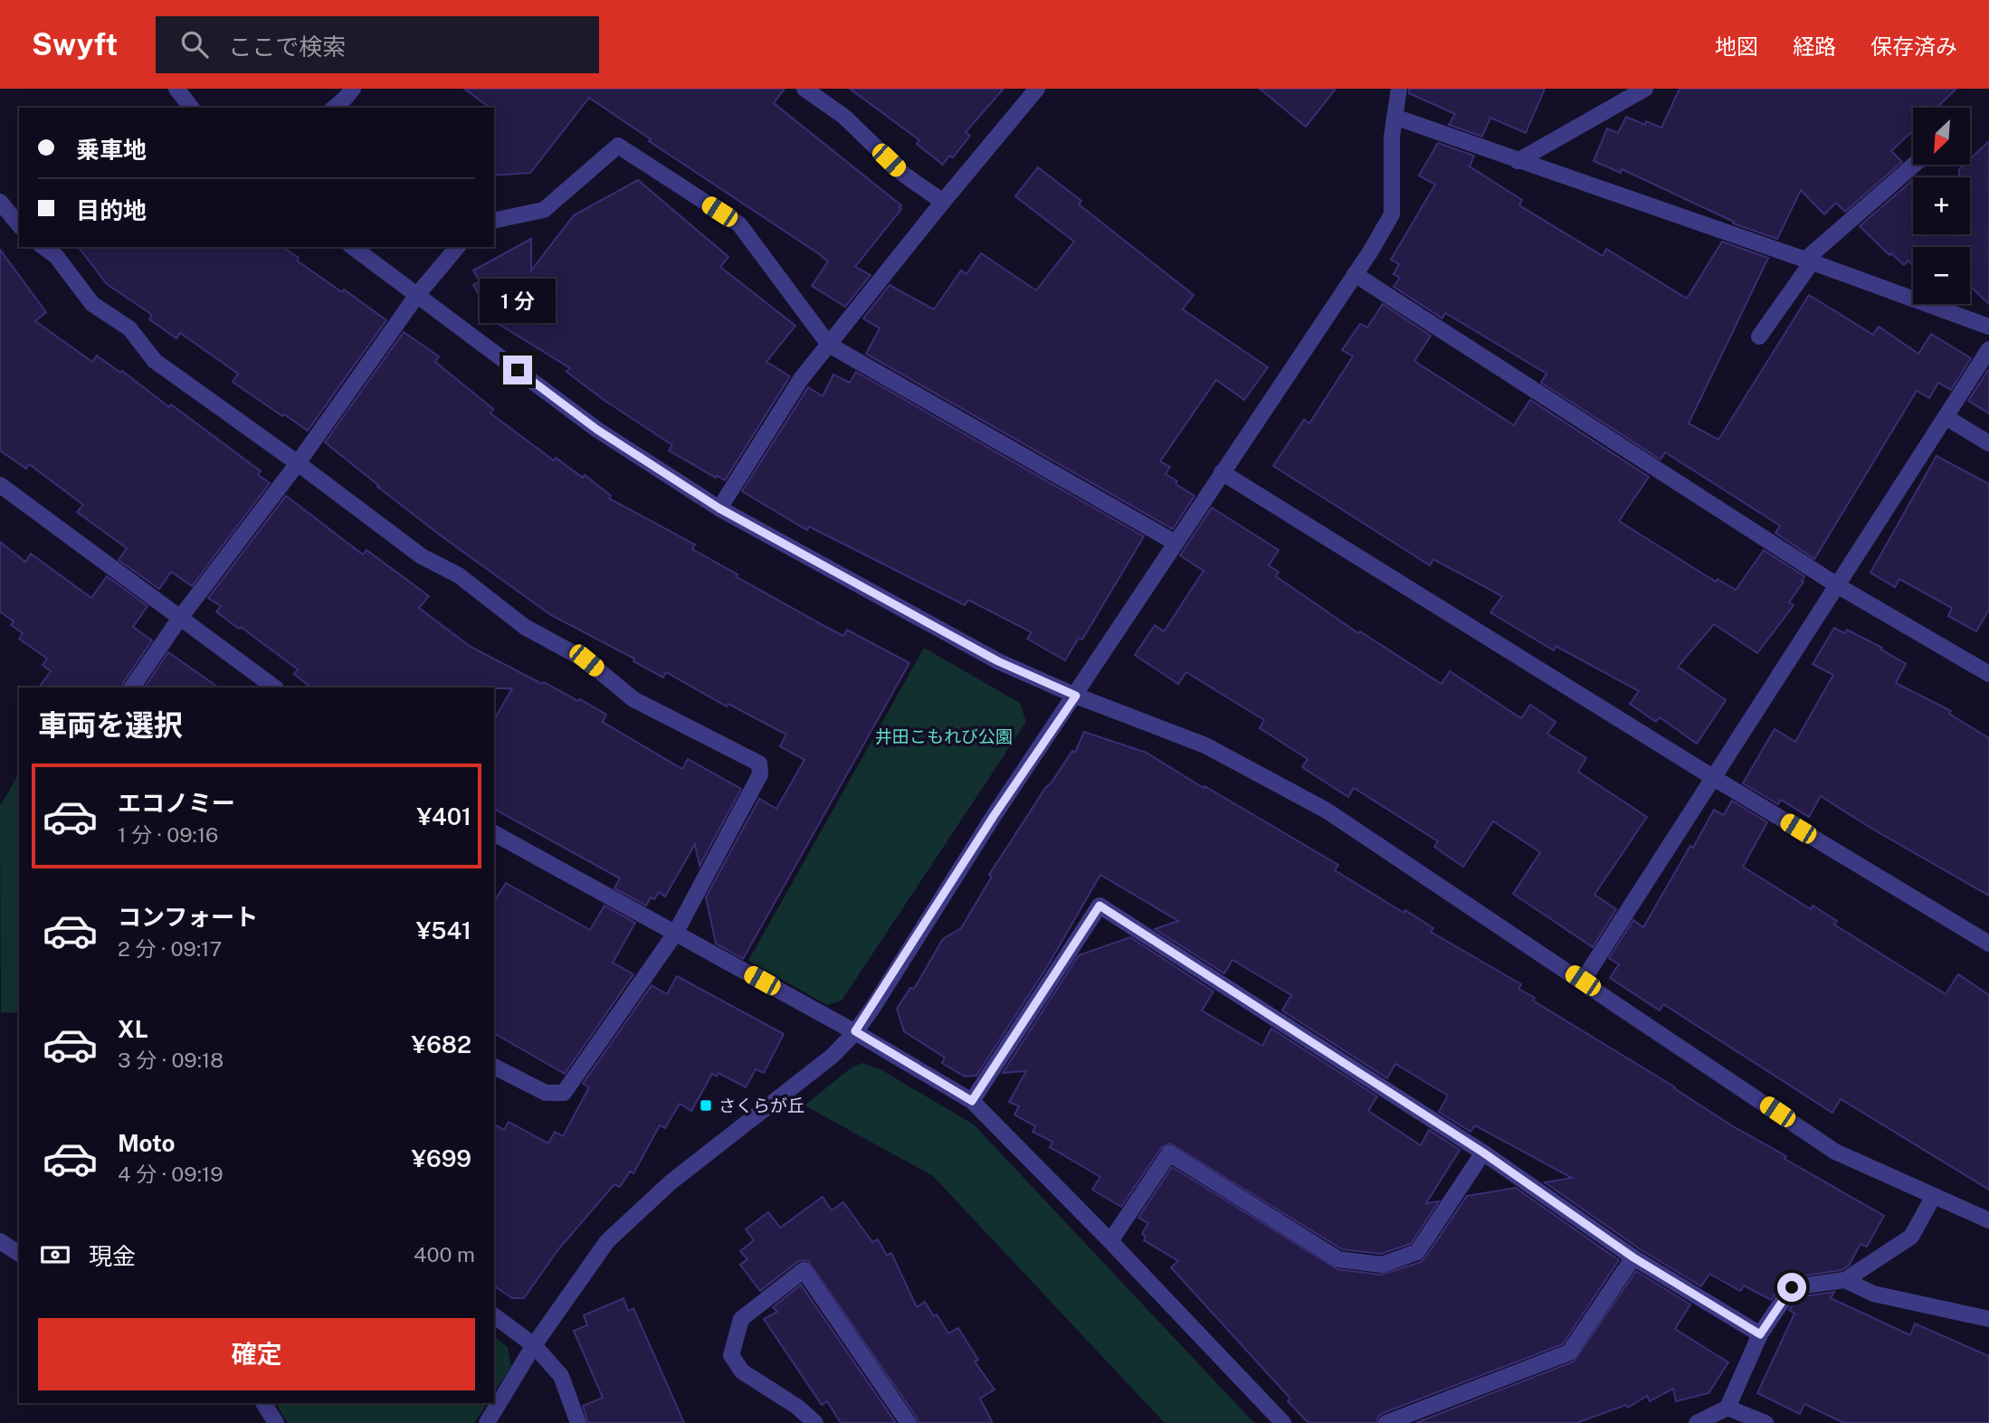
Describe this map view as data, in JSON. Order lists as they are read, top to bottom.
{
  "parks": ["井田こもれび公園"],
  "places": {
    "transit": ["さくらが丘"]
  },
  "north": "bottom left",
  "page": {
    "header": "Swyft",
    "search": "ここで検索",
    "nav": ["地図", "経路", "保存済み"],
    "map_buttons": ["+", "−"],
    "banner": ["乗車地", "目的地"],
    "bubble": "1 分",
    "heading": "車両を選択",
    "list": [
      {
        "name": "エコノミー",
        "note": "1 分 · 09:16",
        "value": "¥401"
      },
      {
        "name": "コンフォート",
        "note": "2 分 · 09:17",
        "value": "¥541"
      },
      {
        "name": "XL",
        "note": "3 分 · 09:18",
        "value": "¥682"
      },
      {
        "name": "Moto",
        "note": "4 分 · 09:19",
        "value": "¥699"
      }
    ],
    "pay": ["現金", "400 m"],
    "buttons": "確定"
  }
}
